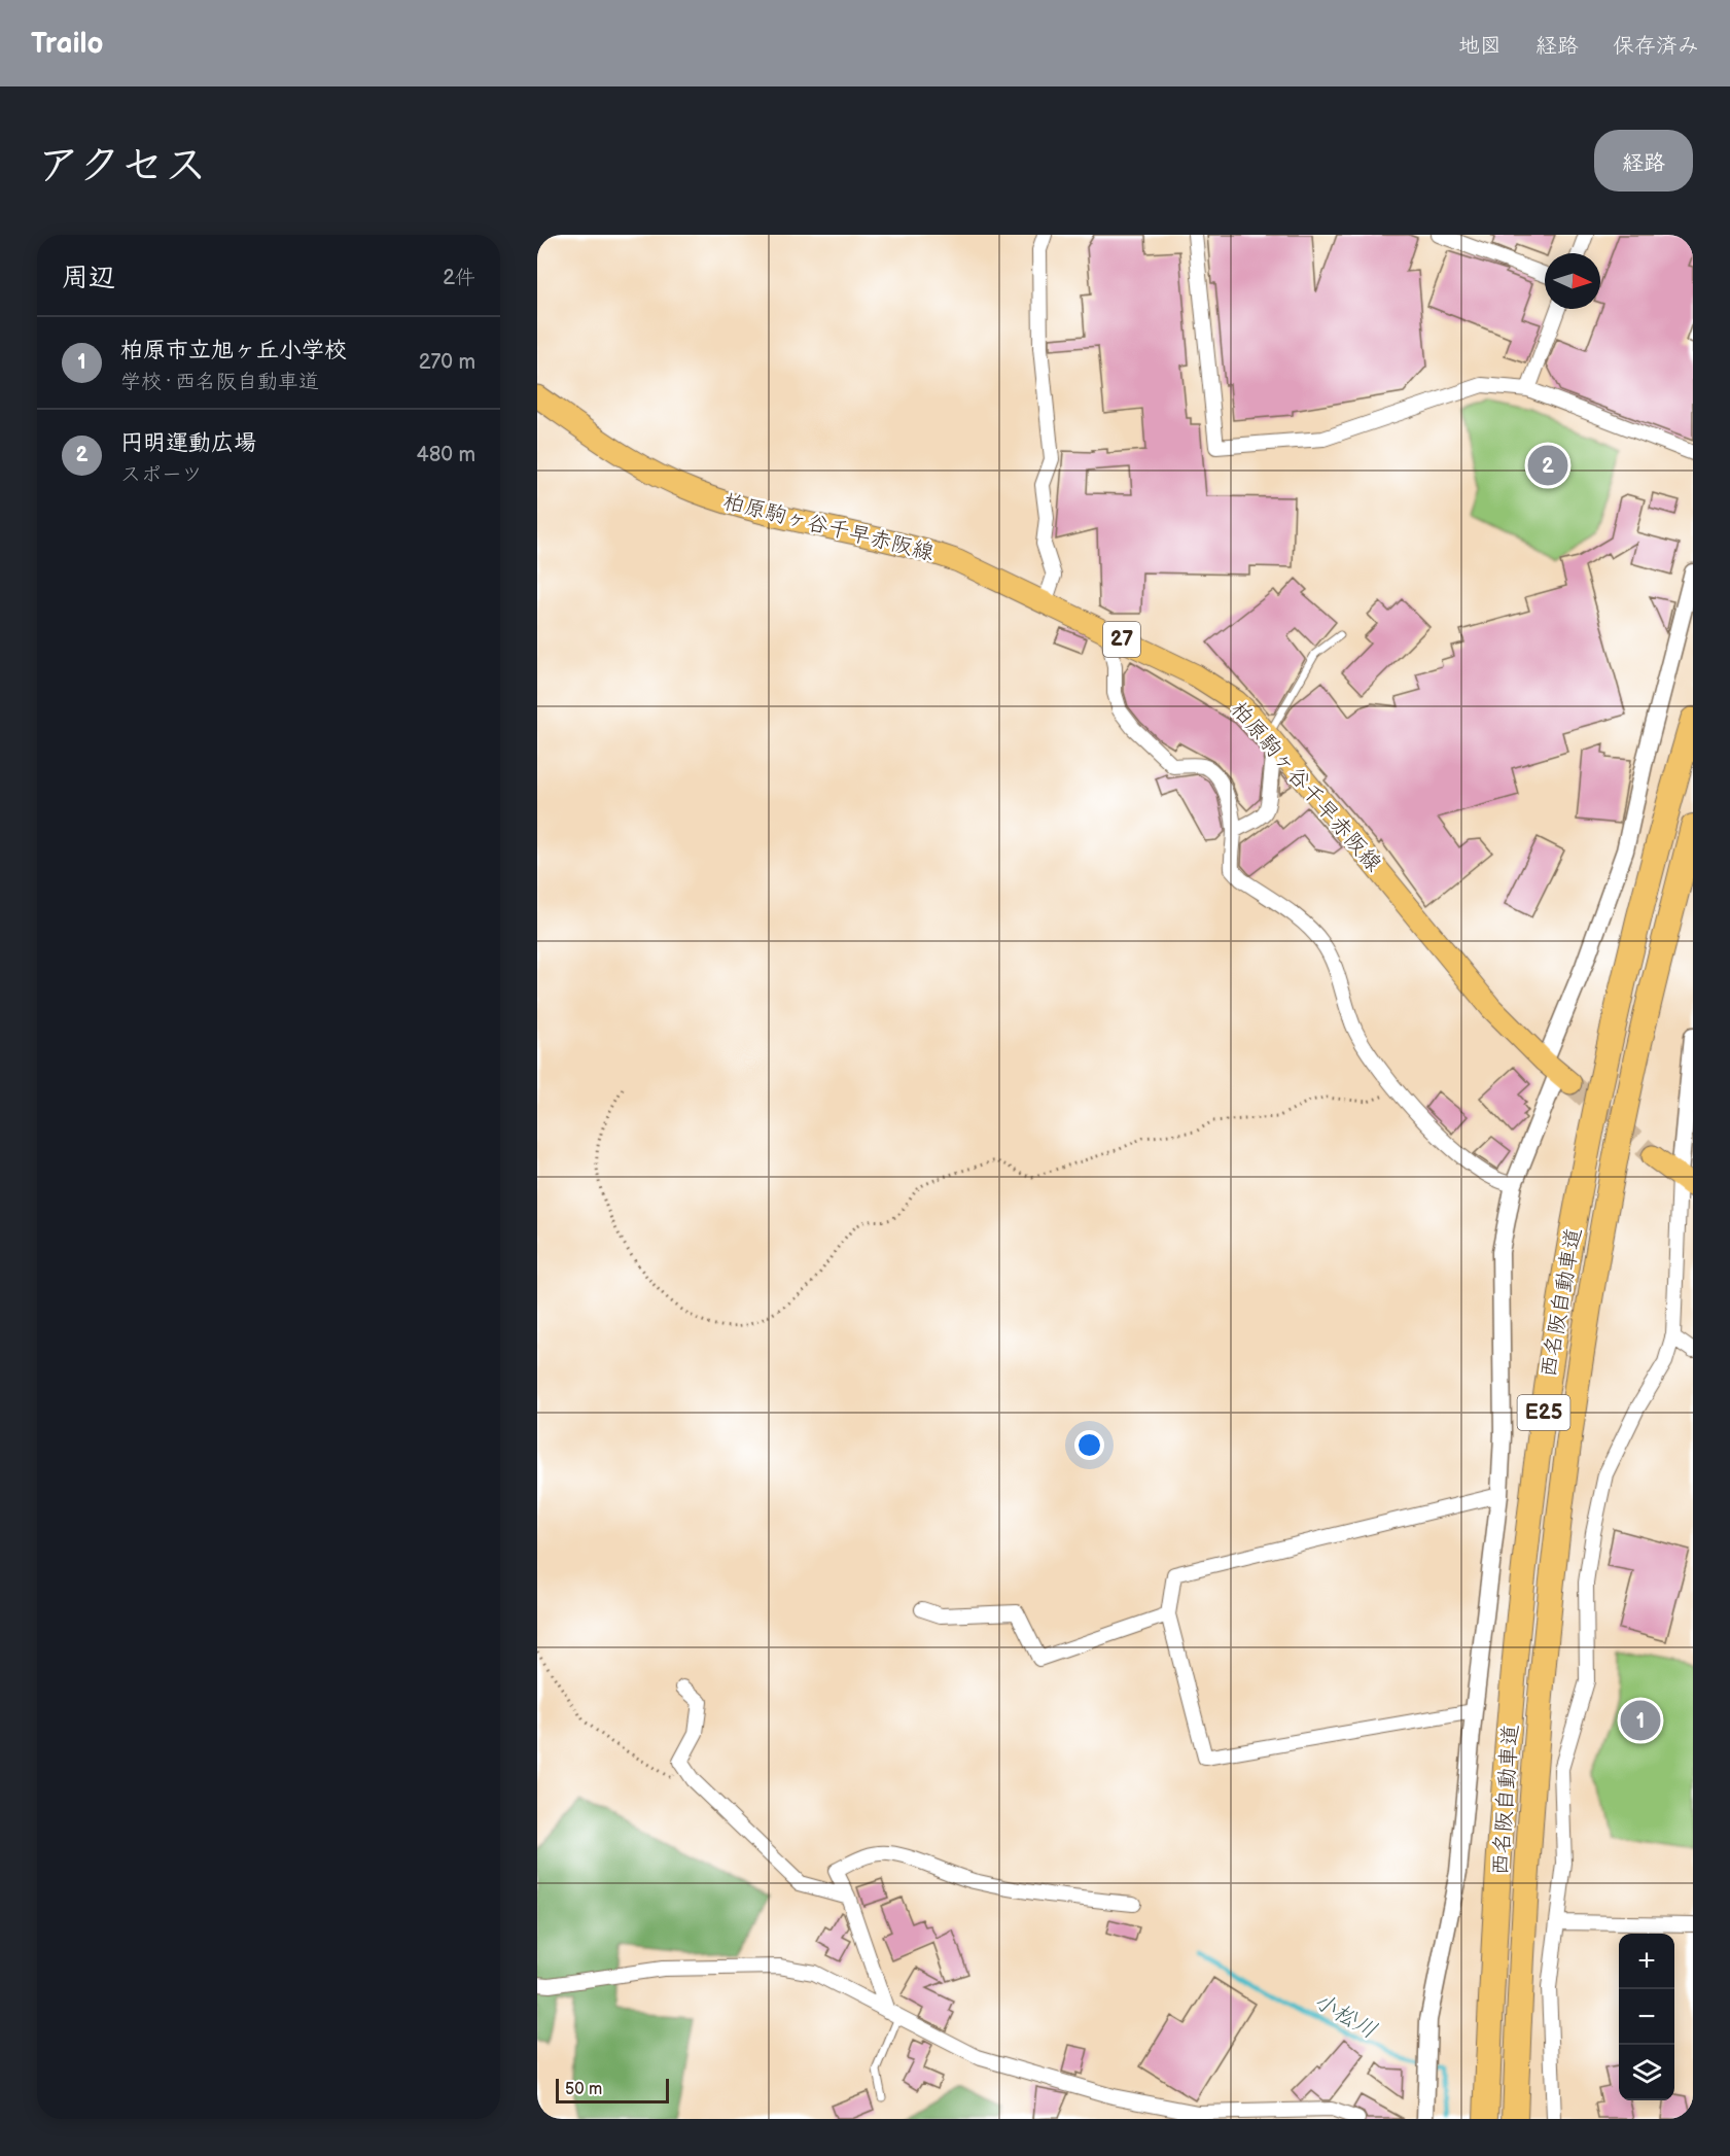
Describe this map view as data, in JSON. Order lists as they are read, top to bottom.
{
  "streets": {
    "highway": ["西名阪自動車道", "E25"],
    "main road": ["柏原駒ヶ谷千早赤阪線", "27"]
  },
  "water": ["小松川"],
  "scale_bar": "50 m",
  "north": "right",
  "page": {
    "header": "Trailo",
    "nav": ["地図", "経路", "保存済み"],
    "title": "アクセス",
    "buttons": "経路",
    "heading": ["周辺", "2件"],
    "list": [
      {
        "mark": "1",
        "name": "柏原市立旭ヶ丘小学校",
        "note": "学校 · 西名阪自動車道",
        "value": "270 m"
      },
      {
        "mark": "2",
        "name": "円明運動広場",
        "note": "スポーツ",
        "value": "480 m"
      }
    ],
    "pins": ["2", "1"],
    "map_buttons": ["+", "−"],
    "scale": "50 m"
  }
}
